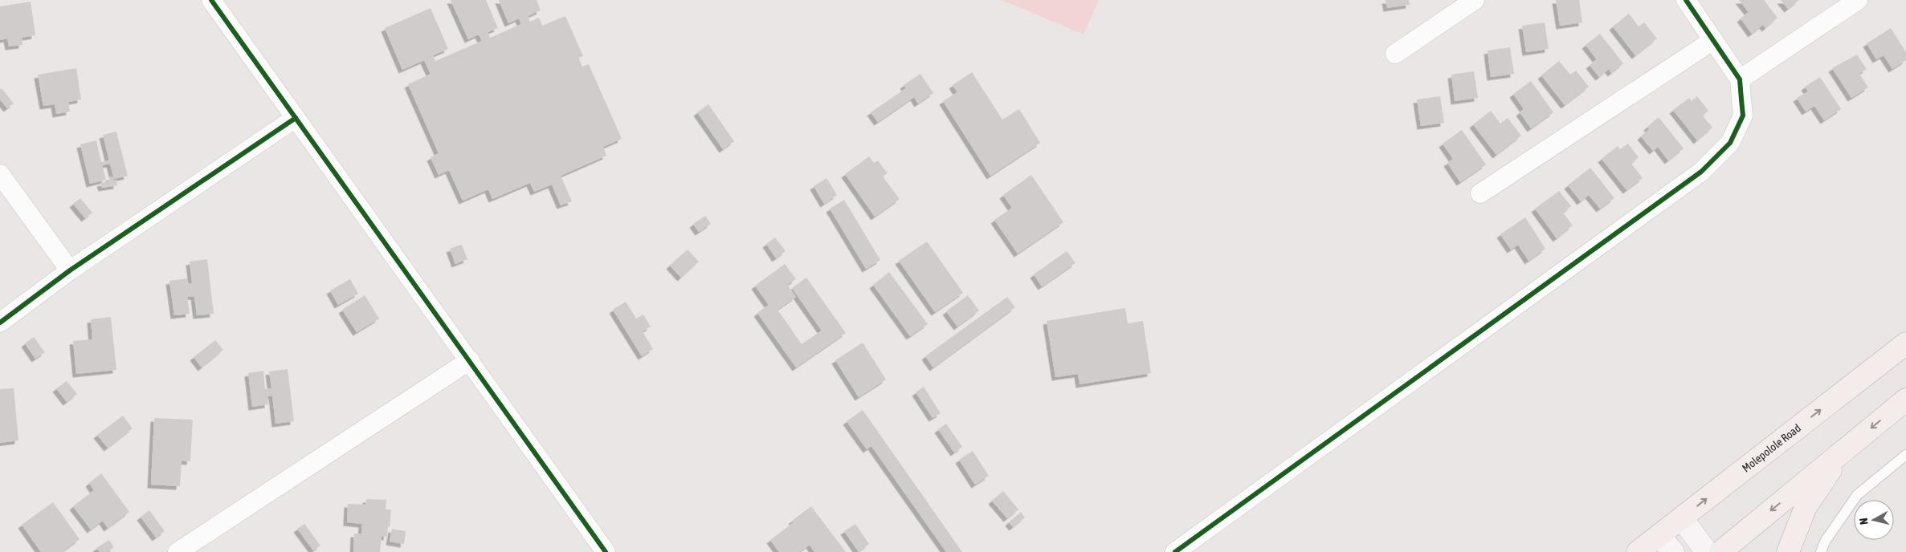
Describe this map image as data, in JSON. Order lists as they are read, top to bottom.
{
  "streets": {
    "main road": ["Molepolole Road"]
  },
  "north": "left"
}
